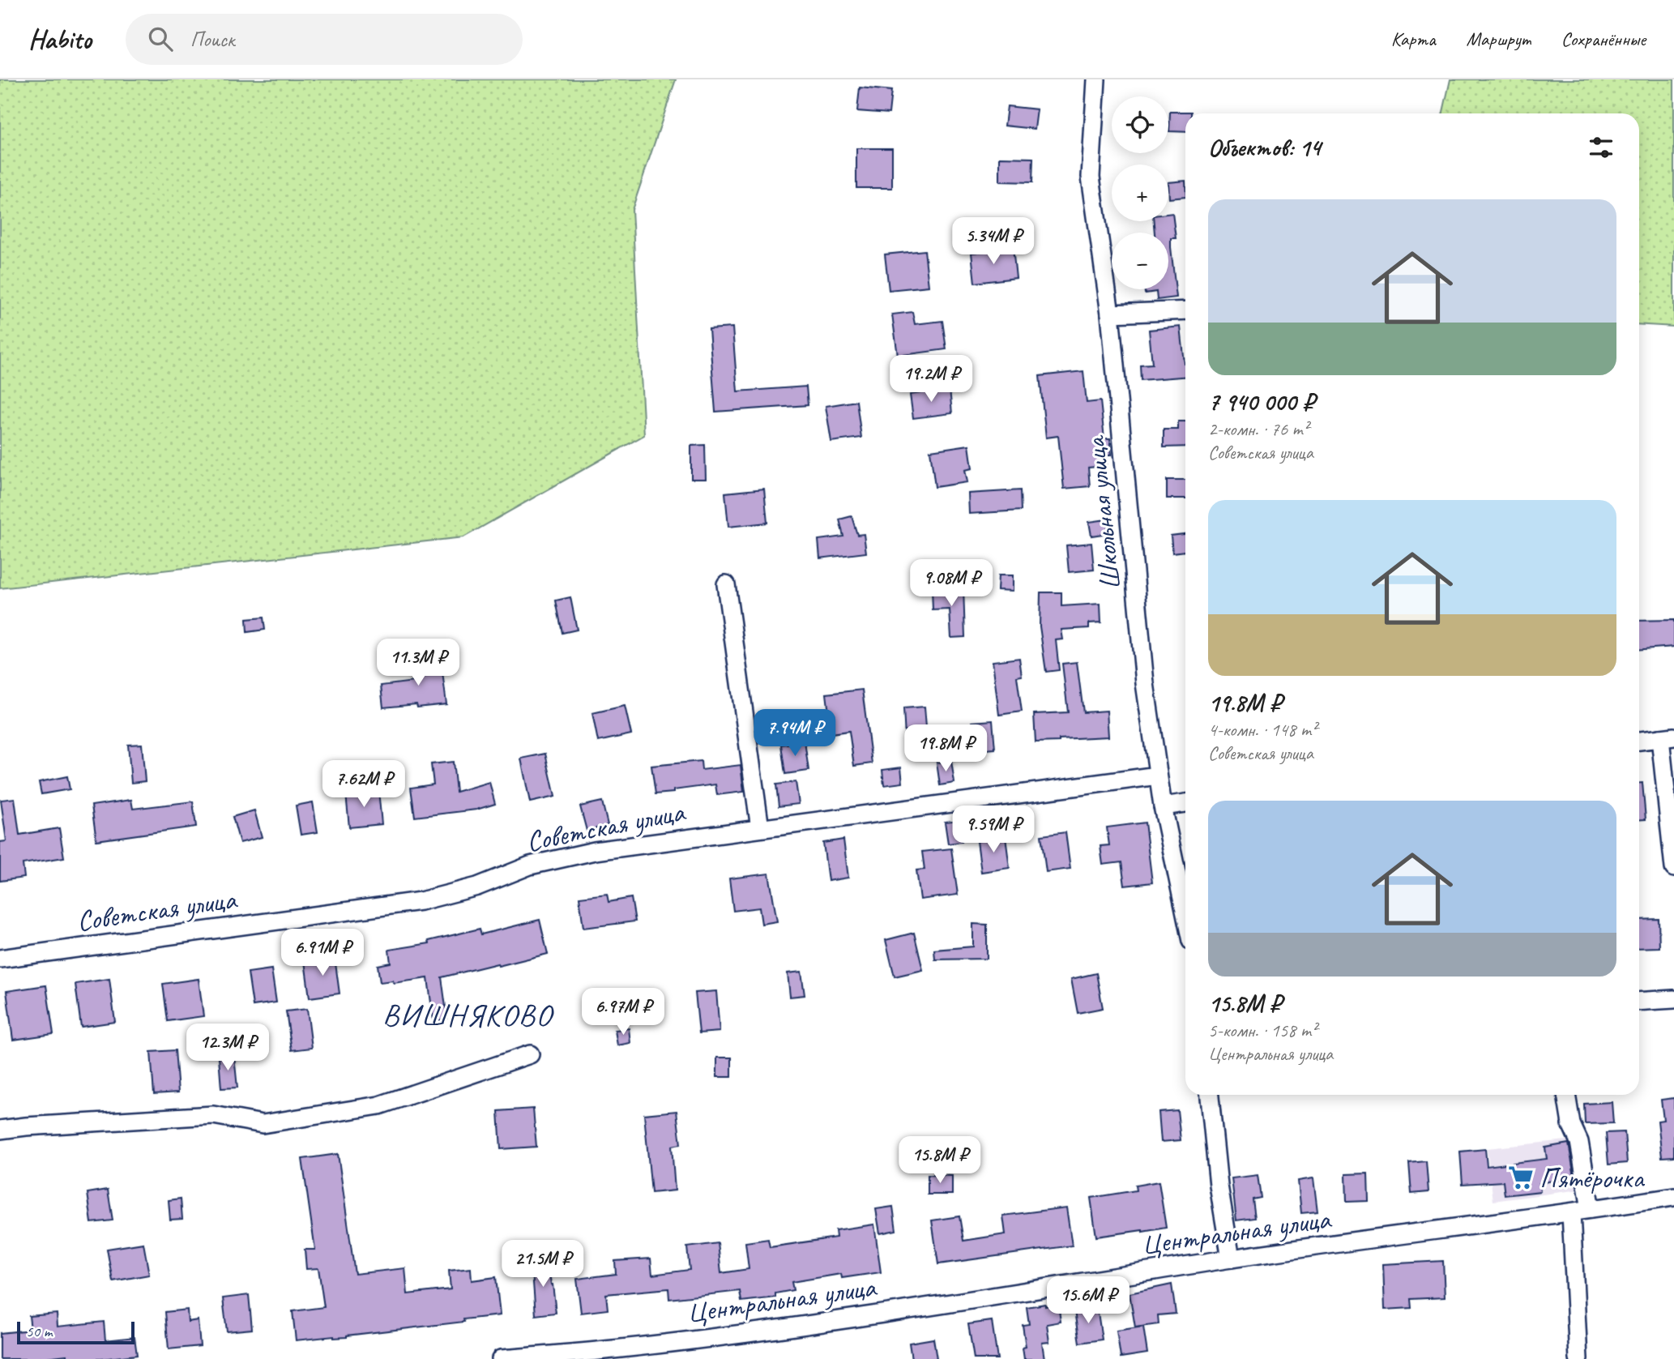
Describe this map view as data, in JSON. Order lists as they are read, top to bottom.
{
  "streets": {
    "street": ["Школьная улица", "Советская улица", "Центральная улица"]
  },
  "crossings": [
    ["Школьная улица", "Советская улица"]
  ],
  "districts": ["ВИШНЯКОВО"],
  "places": {
    "supermarket": ["Пятёрочка"]
  },
  "scale_bar": "50 m",
  "page": {
    "header": "Habito",
    "search": "Поиск",
    "nav": ["Карта", "Маршрут", "Сохранённые"],
    "map_buttons": ["+", "−"],
    "heading": "Объектов: 14",
    "list": [
      {
        "name": "7 940 000 ₽",
        "note": "2-комн. · 76 m² · Советская улица"
      },
      {
        "name": "19.8M ₽",
        "note": "4-комн. · 148 m² · Советская улица"
      },
      {
        "name": "15.8M ₽",
        "note": "5-комн. · 158 m² · Центральная улица"
      }
    ],
    "price": [
      "5.34M ₽",
      "19.2M ₽",
      "9.08M ₽",
      "11.3M ₽",
      "7.94M ₽",
      "19.8M ₽",
      "7.62M ₽",
      "9.59M ₽",
      "6.91M ₽",
      "6.97M ₽",
      "12.3M ₽",
      "15.8M ₽",
      "21.5M ₽",
      "15.6M ₽"
    ],
    "scale": "50 m"
  }
}
